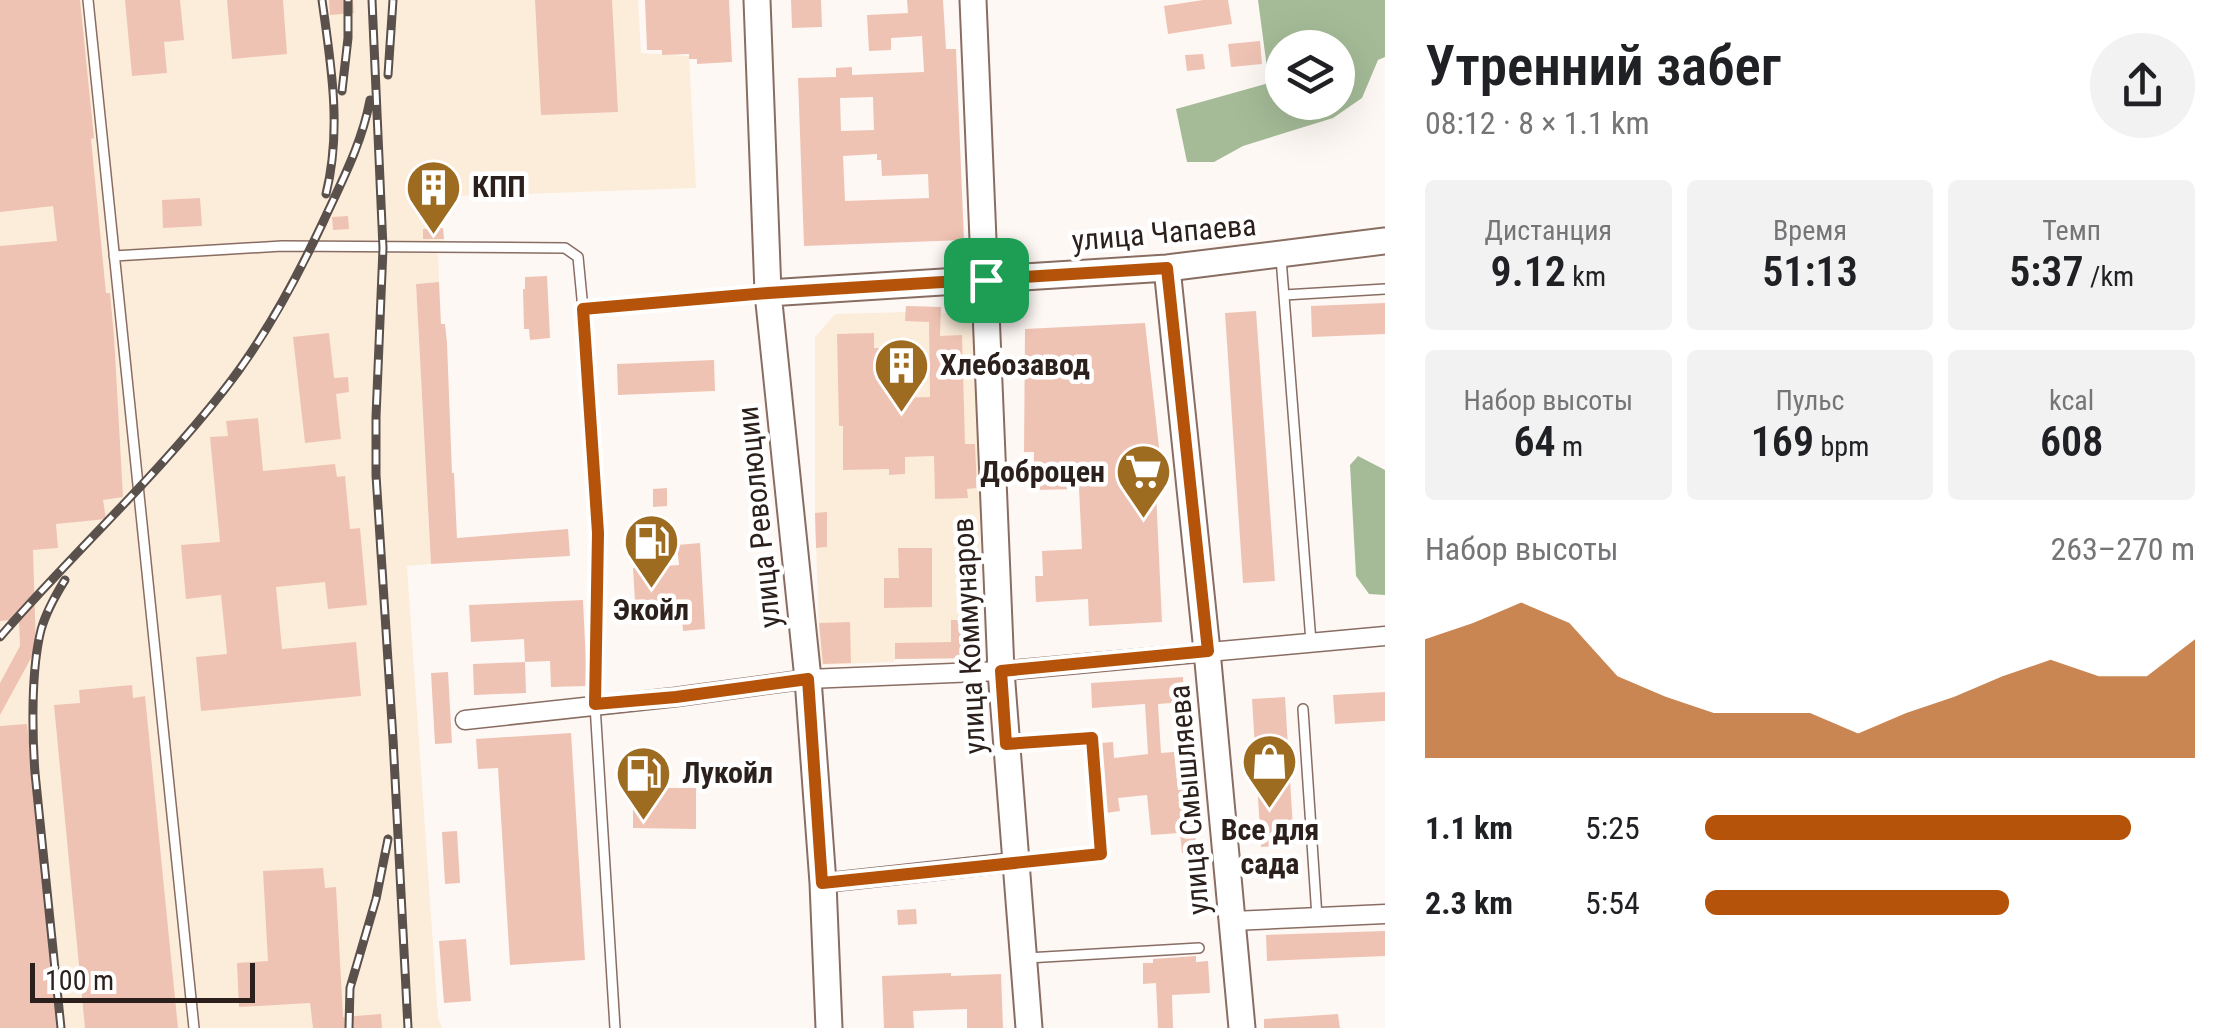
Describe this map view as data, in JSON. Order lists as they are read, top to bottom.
{
  "streets": {
    "street": [
      "улица Чапаева",
      "улица Революции",
      "улица Коммунаров",
      "улица Смышляева"
    ]
  },
  "crossings": [
    ["улица Чапаева", "улица Революции"],
    ["улица Чапаева", "улица Коммунаров"],
    ["улица Чапаева", "улица Смышляева"]
  ],
  "places": {
    "building": ["КПП", "Хлебозавод"],
    "supermarket": ["Доброцен"],
    "fuel station": ["Экойл", "Лукойл"],
    "shop": ["Все для сада"]
  },
  "scale_bar": "100 m",
  "page": {
    "heading": ["Утренний забег", "08:12 · 8 × 1.1 km"],
    "stats": [
      ["Дистанция", "9.12 km"],
      ["Время", "51:13"],
      ["Темп", "5:37 /km"],
      ["Набор высоты", "64 m"],
      ["Пульс", "169 bpm"],
      ["kcal", "608"]
    ],
    "chart": ["Набор высоты", "263–270 m"],
    "list": [
      {
        "name": "1.1 km",
        "note": "5:25"
      },
      {
        "name": "2.3 km",
        "note": "5:54"
      }
    ],
    "scale": "100 m"
  }
}
